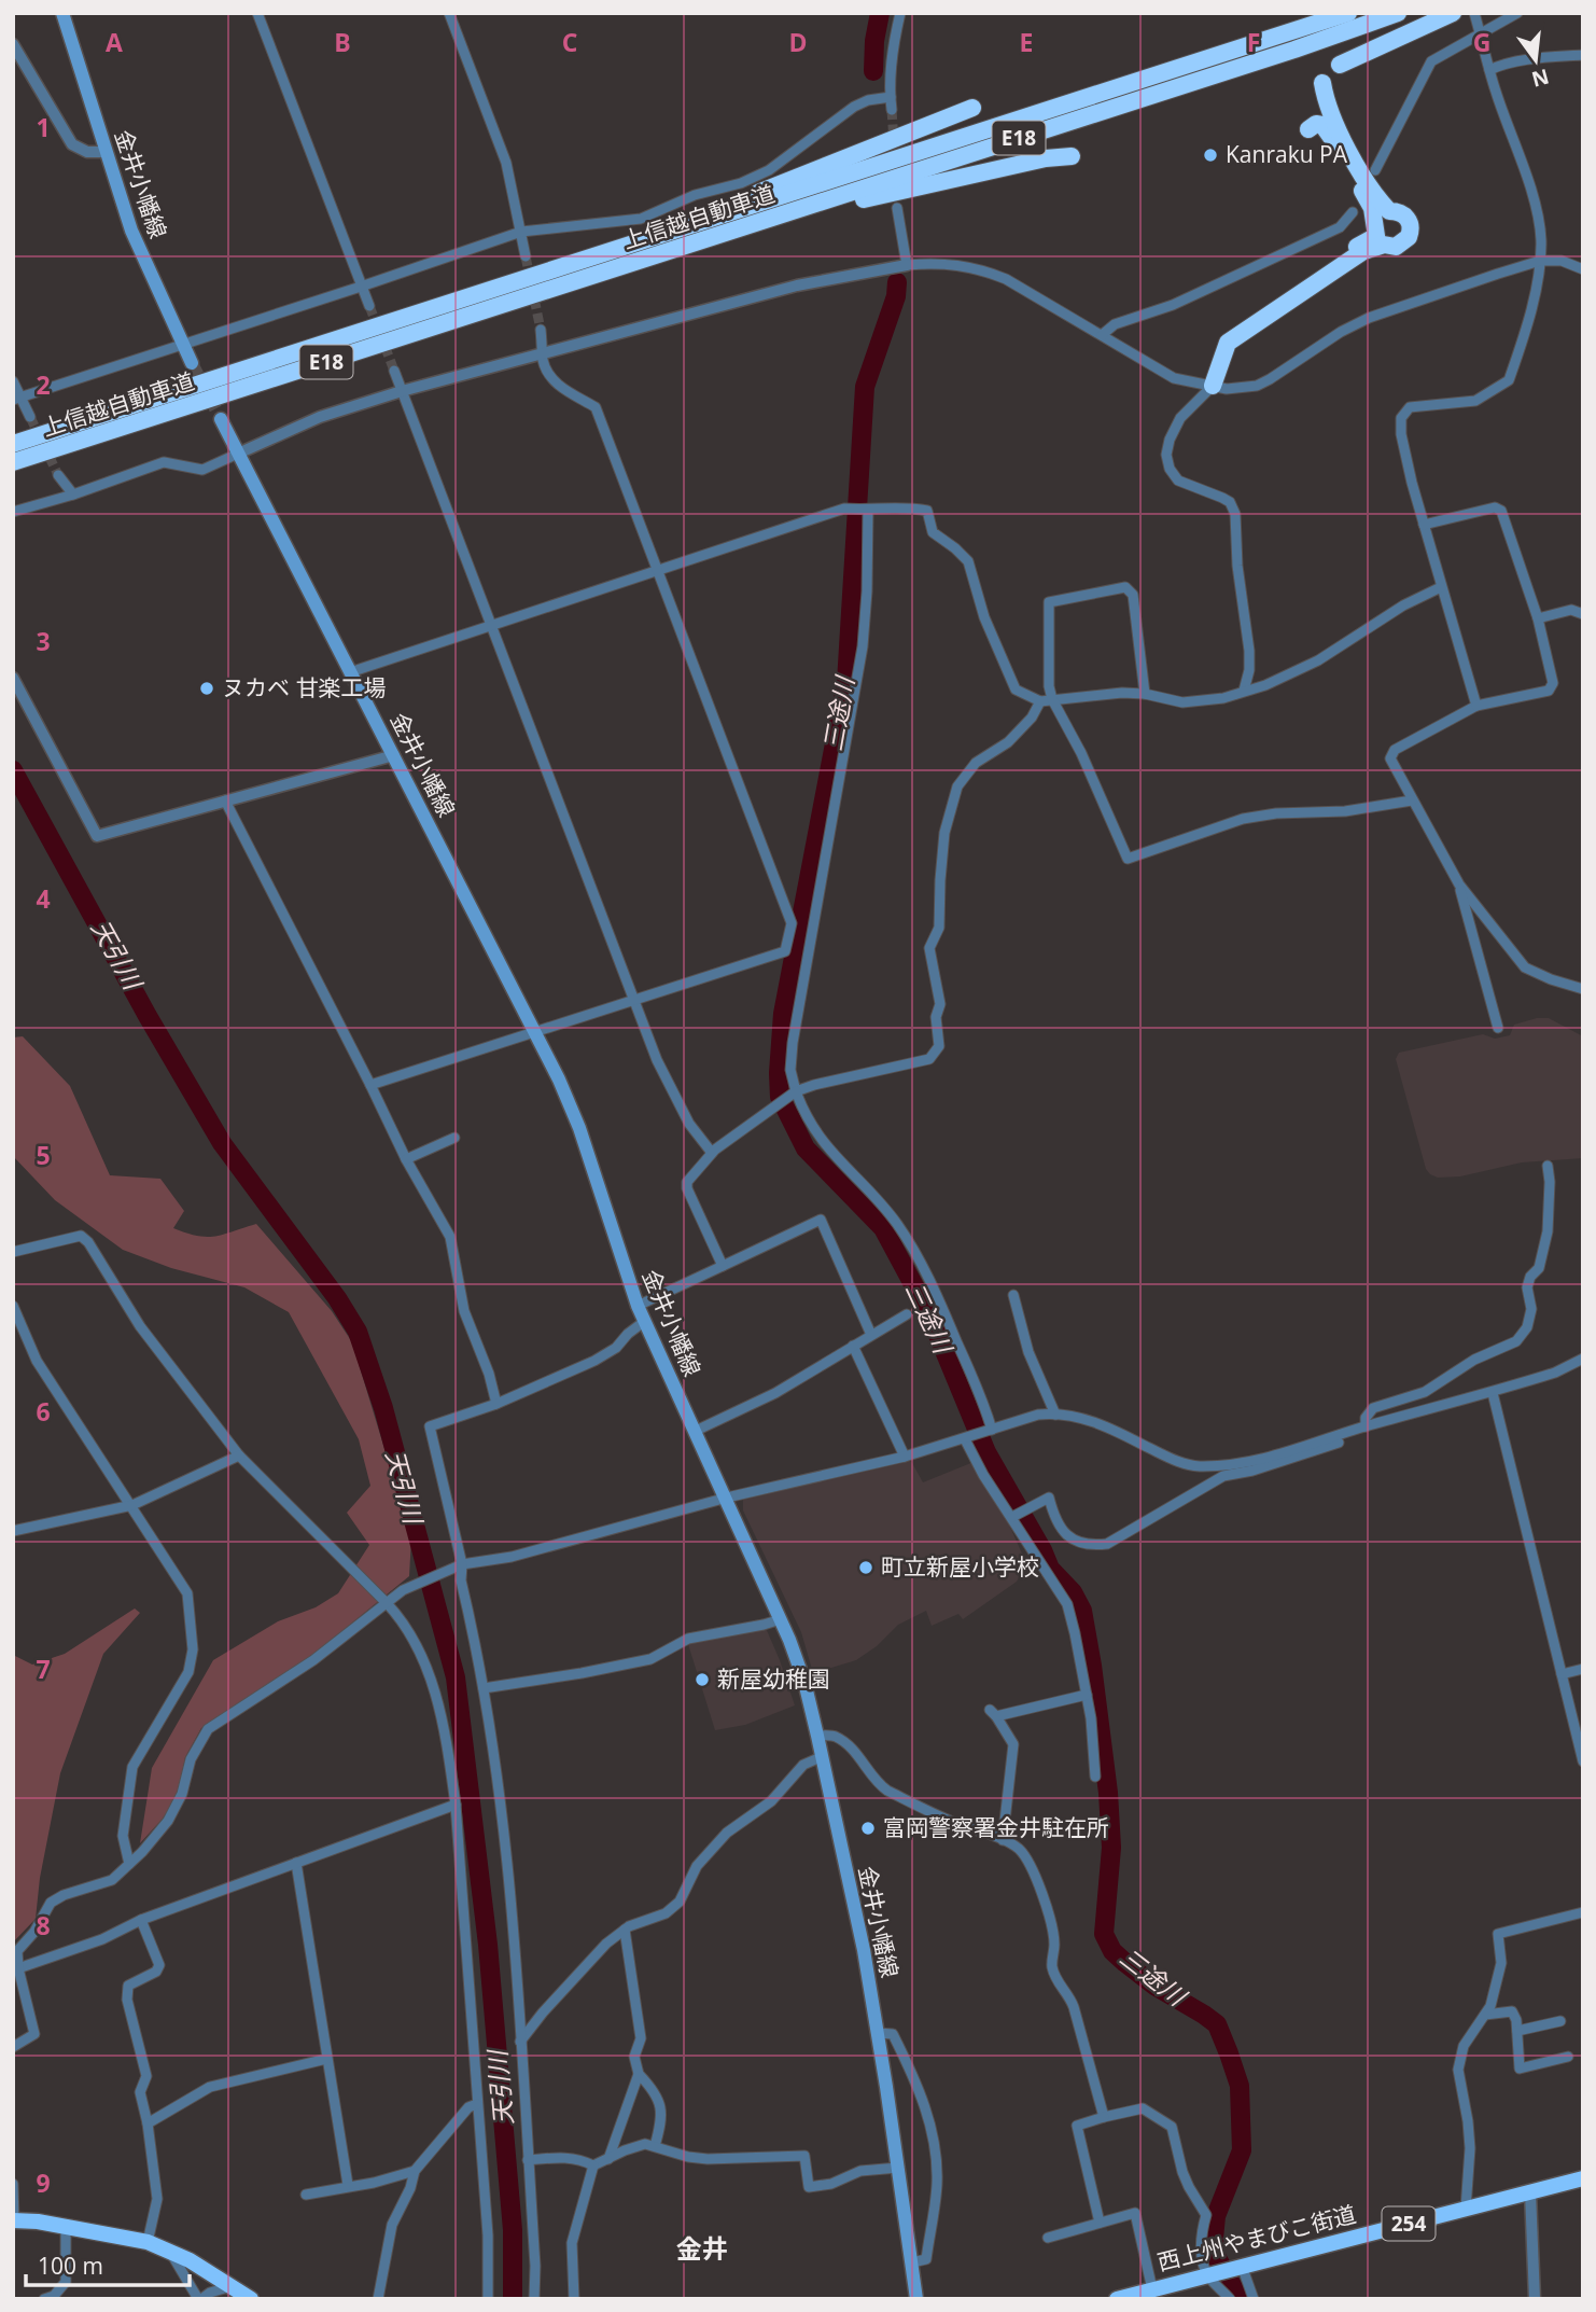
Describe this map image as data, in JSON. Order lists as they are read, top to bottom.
{
  "streets": {
    "highway": [
      "E18",
      "上信越自動車道",
      "254",
      "西上州やまびこ街道"
    ],
    "main road": ["金井小幡線"]
  },
  "districts": ["金井"],
  "water": ["三途川", "天引川"],
  "places": [
    "Kanraku PA",
    "ヌカベ 甘楽工場",
    "町立新屋小学校",
    "新屋幼稚園",
    "富岡警察署金井駐在所"
  ],
  "scale_bar": "100 m",
  "north": "bottom",
  "grid": {
    "columns": [
      "A",
      "B",
      "C",
      "D",
      "E",
      "F",
      "G"
    ],
    "rows": [
      "1",
      "2",
      "3",
      "4",
      "5",
      "6",
      "7",
      "8",
      "9"
    ]
  }
}
